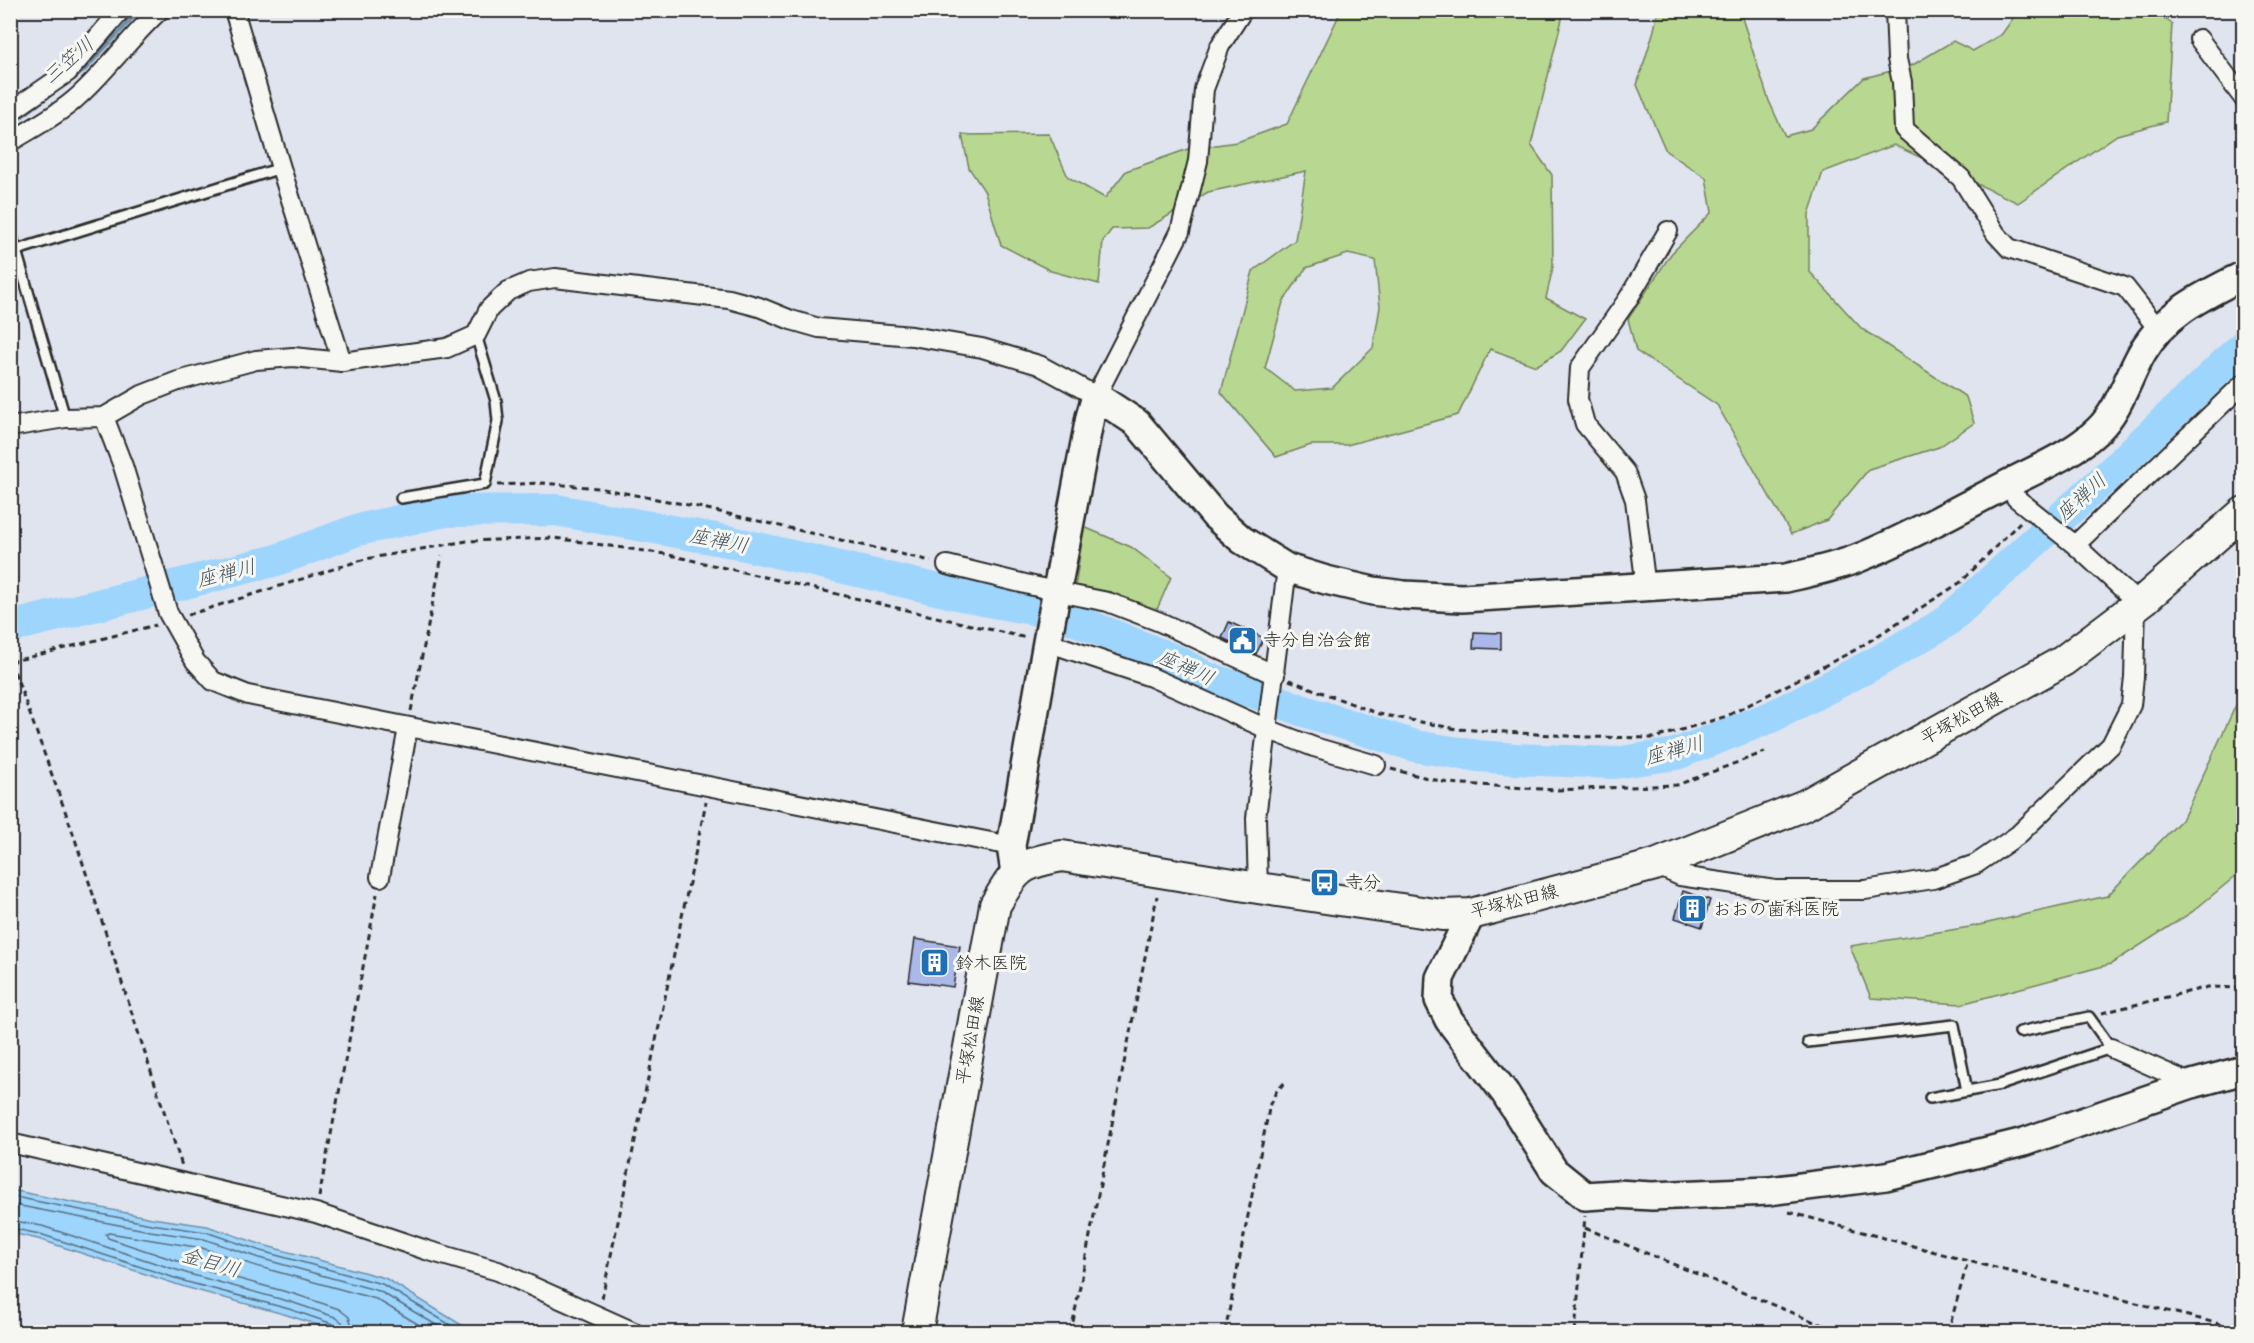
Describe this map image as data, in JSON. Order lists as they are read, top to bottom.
{
  "streets": {
    "main road": ["平塚松田線"]
  },
  "water": ["三笠川", "座禅川", "金目川"],
  "places": {
    "public building": ["寺分自治会館"],
    "bus stop": ["寺分"],
    "building": ["おおの歯科医院", "鈴木医院"]
  }
}
